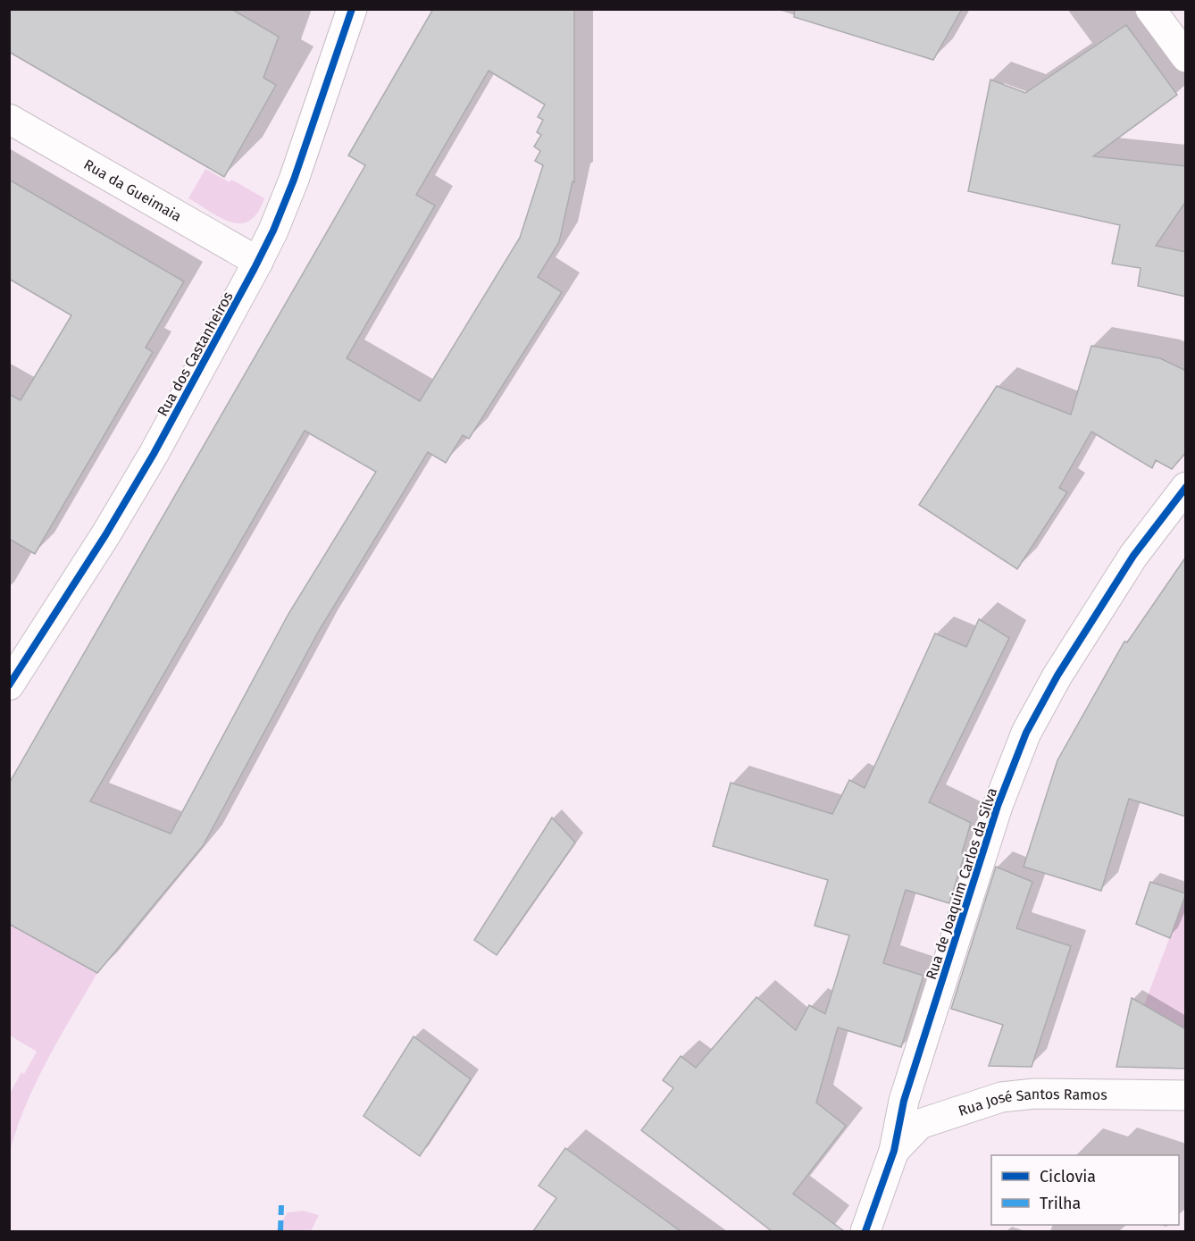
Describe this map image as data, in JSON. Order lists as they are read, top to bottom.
{
  "streets": {
    "street": [
      "Rua da Gueimaia",
      "Rua dos Castanheiros",
      "Rua de Joaquim Carlos da Silva",
      "Rua José Santos Ramos"
    ]
  },
  "crossings": [
    ["Rua da Gueimaia", "Rua dos Castanheiros"],
    ["Rua de Joaquim Carlos da Silva", "Rua José Santos Ramos"]
  ],
  "legend": ["Ciclovia", "Trilha"]
}
